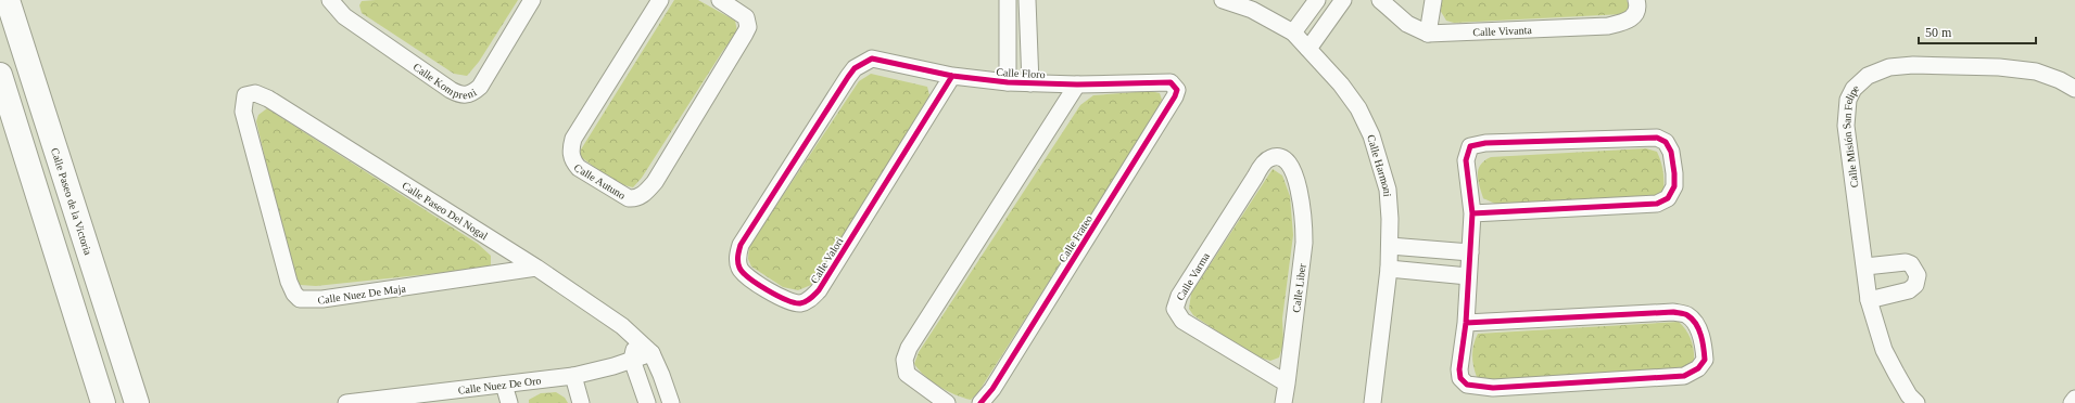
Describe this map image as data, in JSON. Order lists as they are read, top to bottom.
{
  "streets": {
    "main road": ["Calle Paseo de la Victoria"],
    "street": [
      "Calle Vivanta",
      "Calle Floro",
      "Calle Kompreni",
      "Calle Misión San Felipe",
      "Calle Harmoni",
      "Calle Autuno",
      "Calle Paseo Del Nogal",
      "Calle Frateo",
      "Calle Valori",
      "Calle Varma",
      "Calle Liber",
      "Calle Nuez De Maja",
      "Calle Nuez De Oro"
    ]
  },
  "crossings": [
    ["Calle Floro", "Calle Frateo"],
    ["Calle Floro", "Calle Valori"],
    ["Calle Paseo Del Nogal", "Calle Nuez De Maja"],
    ["Calle Paseo Del Nogal", "Calle Nuez De Oro"],
    ["Calle Varma", "Calle Liber"]
  ],
  "scale_bar": "50 m"
}
